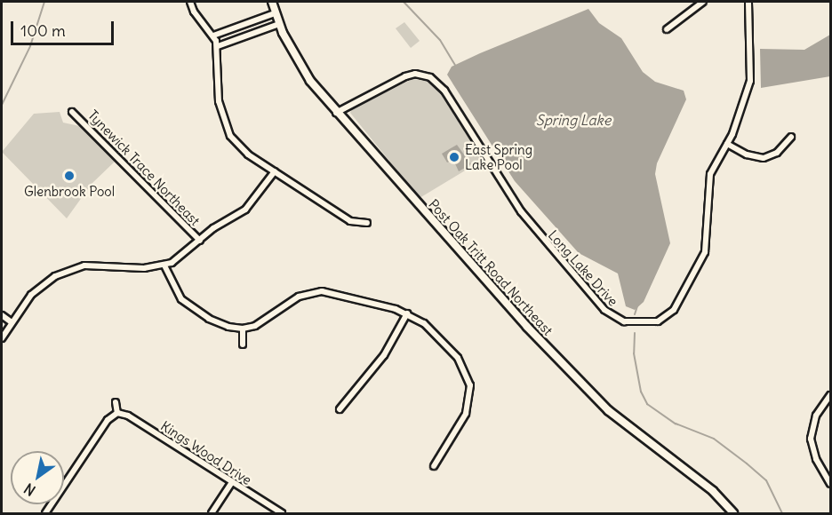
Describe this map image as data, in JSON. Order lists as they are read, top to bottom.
{
  "streets": {
    "street": [
      "Tynewick Trace Northeast",
      "Post Oak Tritt Road Northeast",
      "Long Lake Drive",
      "Kings Wood Drive"
    ]
  },
  "crossings": [
    ["Post Oak Tritt Road Northeast", "Long Lake Drive"]
  ],
  "water": ["Spring Lake"],
  "places": ["East Spring Lake Pool", "Glenbrook Pool"],
  "scale_bar": "100 m",
  "north": "bottom left"
}
